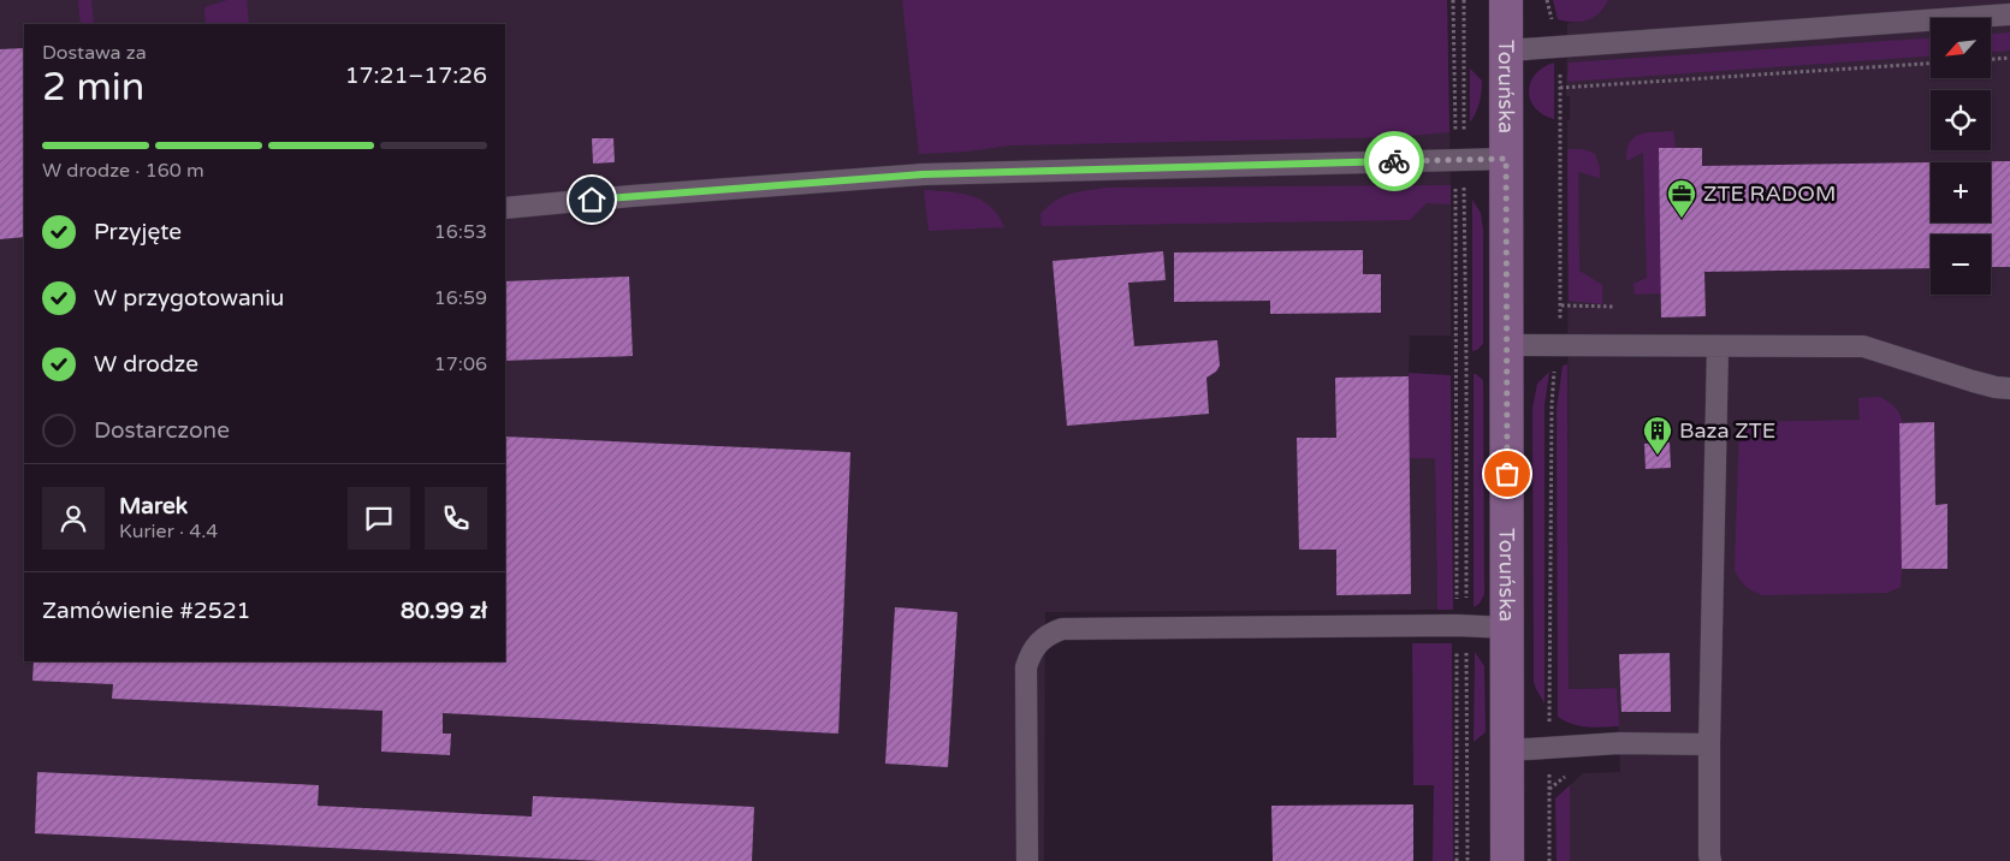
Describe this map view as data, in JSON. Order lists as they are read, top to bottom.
{
  "streets": {
    "street": ["Toruńska"]
  },
  "places": {
    "office": ["ZTE RADOM"],
    "building": ["Baza ZTE"]
  },
  "north": "bottom left",
  "page": {
    "map_buttons": ["+", "−"],
    "heading": ["2 min", "Dostawa za", "17:21–17:26"],
    "panel": [
      "Marek",
      "Kurier · 4.4",
      "Zamówienie #2521",
      "80.99 zł"
    ],
    "bar": "W drodze · 160 m",
    "list": [
      ["Przyjęte", "16:53"],
      ["W przygotowaniu", "16:59"],
      ["W drodze", "17:06"],
      "Dostarczone"
    ]
  }
}
